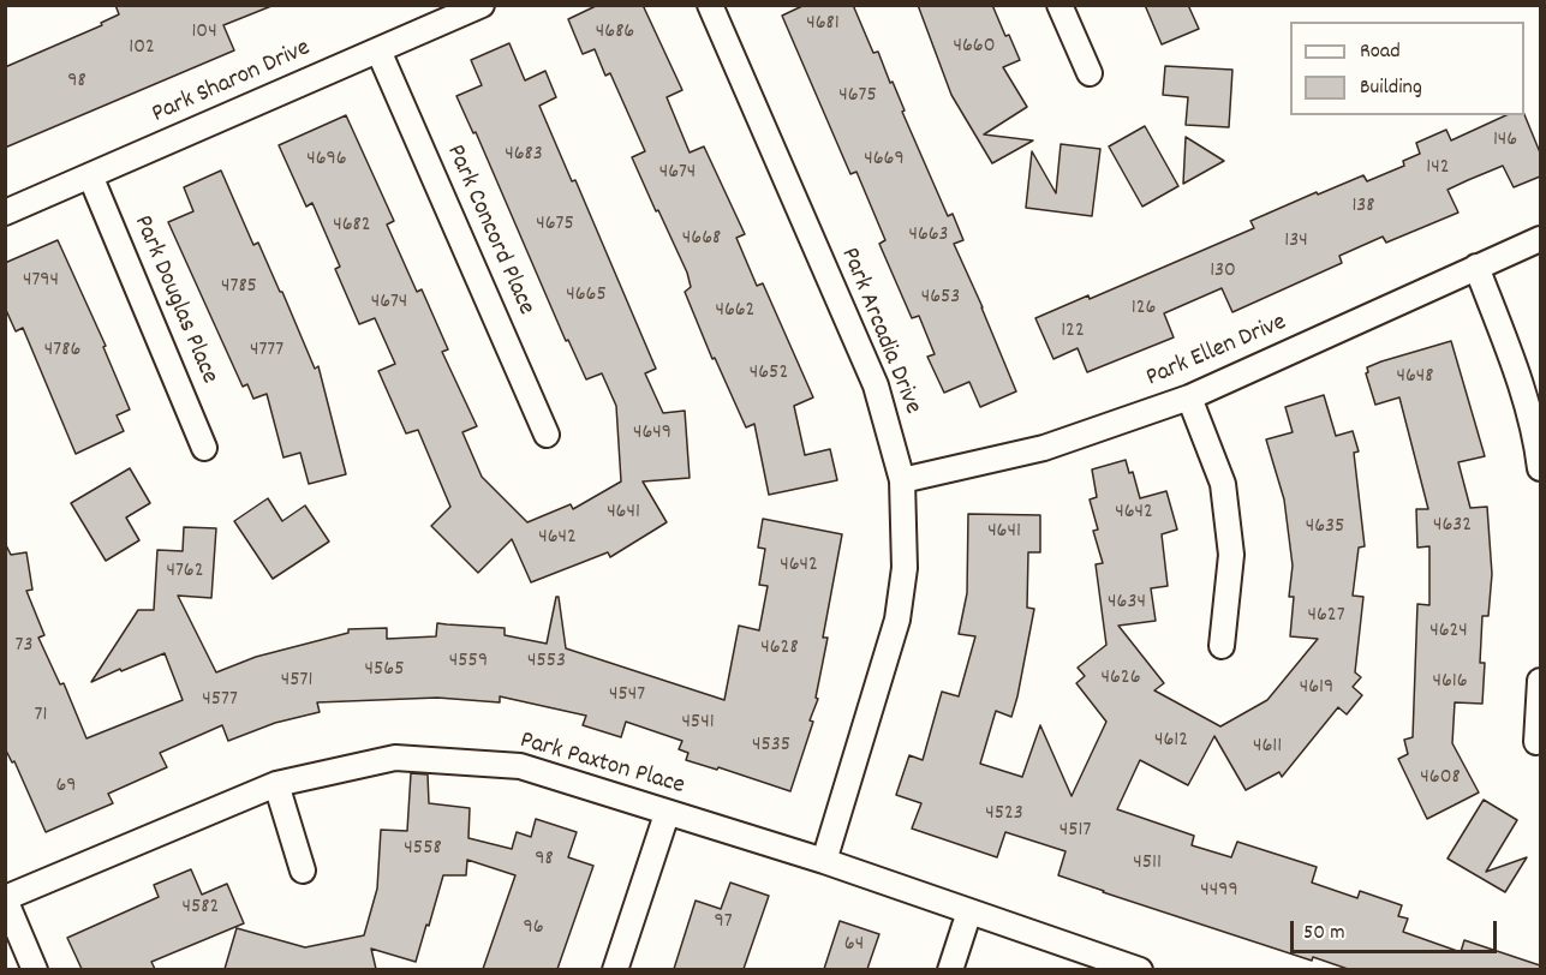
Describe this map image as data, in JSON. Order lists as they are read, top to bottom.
{
  "streets": {
    "street": [
      "Park Sharon Drive",
      "Park Concord Place",
      "Park Douglas Place",
      "Park Arcadia Drive",
      "Park Ellen Drive",
      "Park Paxton Place"
    ]
  },
  "crossings": [
    ["Park Sharon Drive", "Park Concord Place"],
    ["Park Sharon Drive", "Park Douglas Place"],
    ["Park Arcadia Drive", "Park Ellen Drive"],
    ["Park Arcadia Drive", "Park Paxton Place"]
  ],
  "house_numbers": [
    "4681",
    "104",
    "4686",
    "4660",
    "102",
    "98",
    "4675",
    "146",
    "4683",
    "4696",
    "4669",
    "142",
    "4674",
    "138",
    "4675",
    "4682",
    "4663",
    "4668",
    "134",
    "130",
    "4794",
    "4785",
    "4665",
    "4653",
    "4674",
    "126",
    "4662",
    "122",
    "4786",
    "4777",
    "4652",
    "4648",
    "4649",
    "4641",
    "4642",
    "4632",
    "4635",
    "4641",
    "4642",
    "4642",
    "4762",
    "4634",
    "4627",
    "4624",
    "73",
    "4628",
    "4559",
    "4553",
    "4565",
    "4626",
    "4571",
    "4616",
    "4619",
    "4547",
    "4577",
    "71",
    "4541",
    "4612",
    "4535",
    "4611",
    "4608",
    "69",
    "4523",
    "4517",
    "4558",
    "98",
    "4511",
    "4499",
    "4582",
    "97",
    "96",
    "64"
  ],
  "legend": ["Road", "Building"],
  "scale_bar": "50 m"
}
